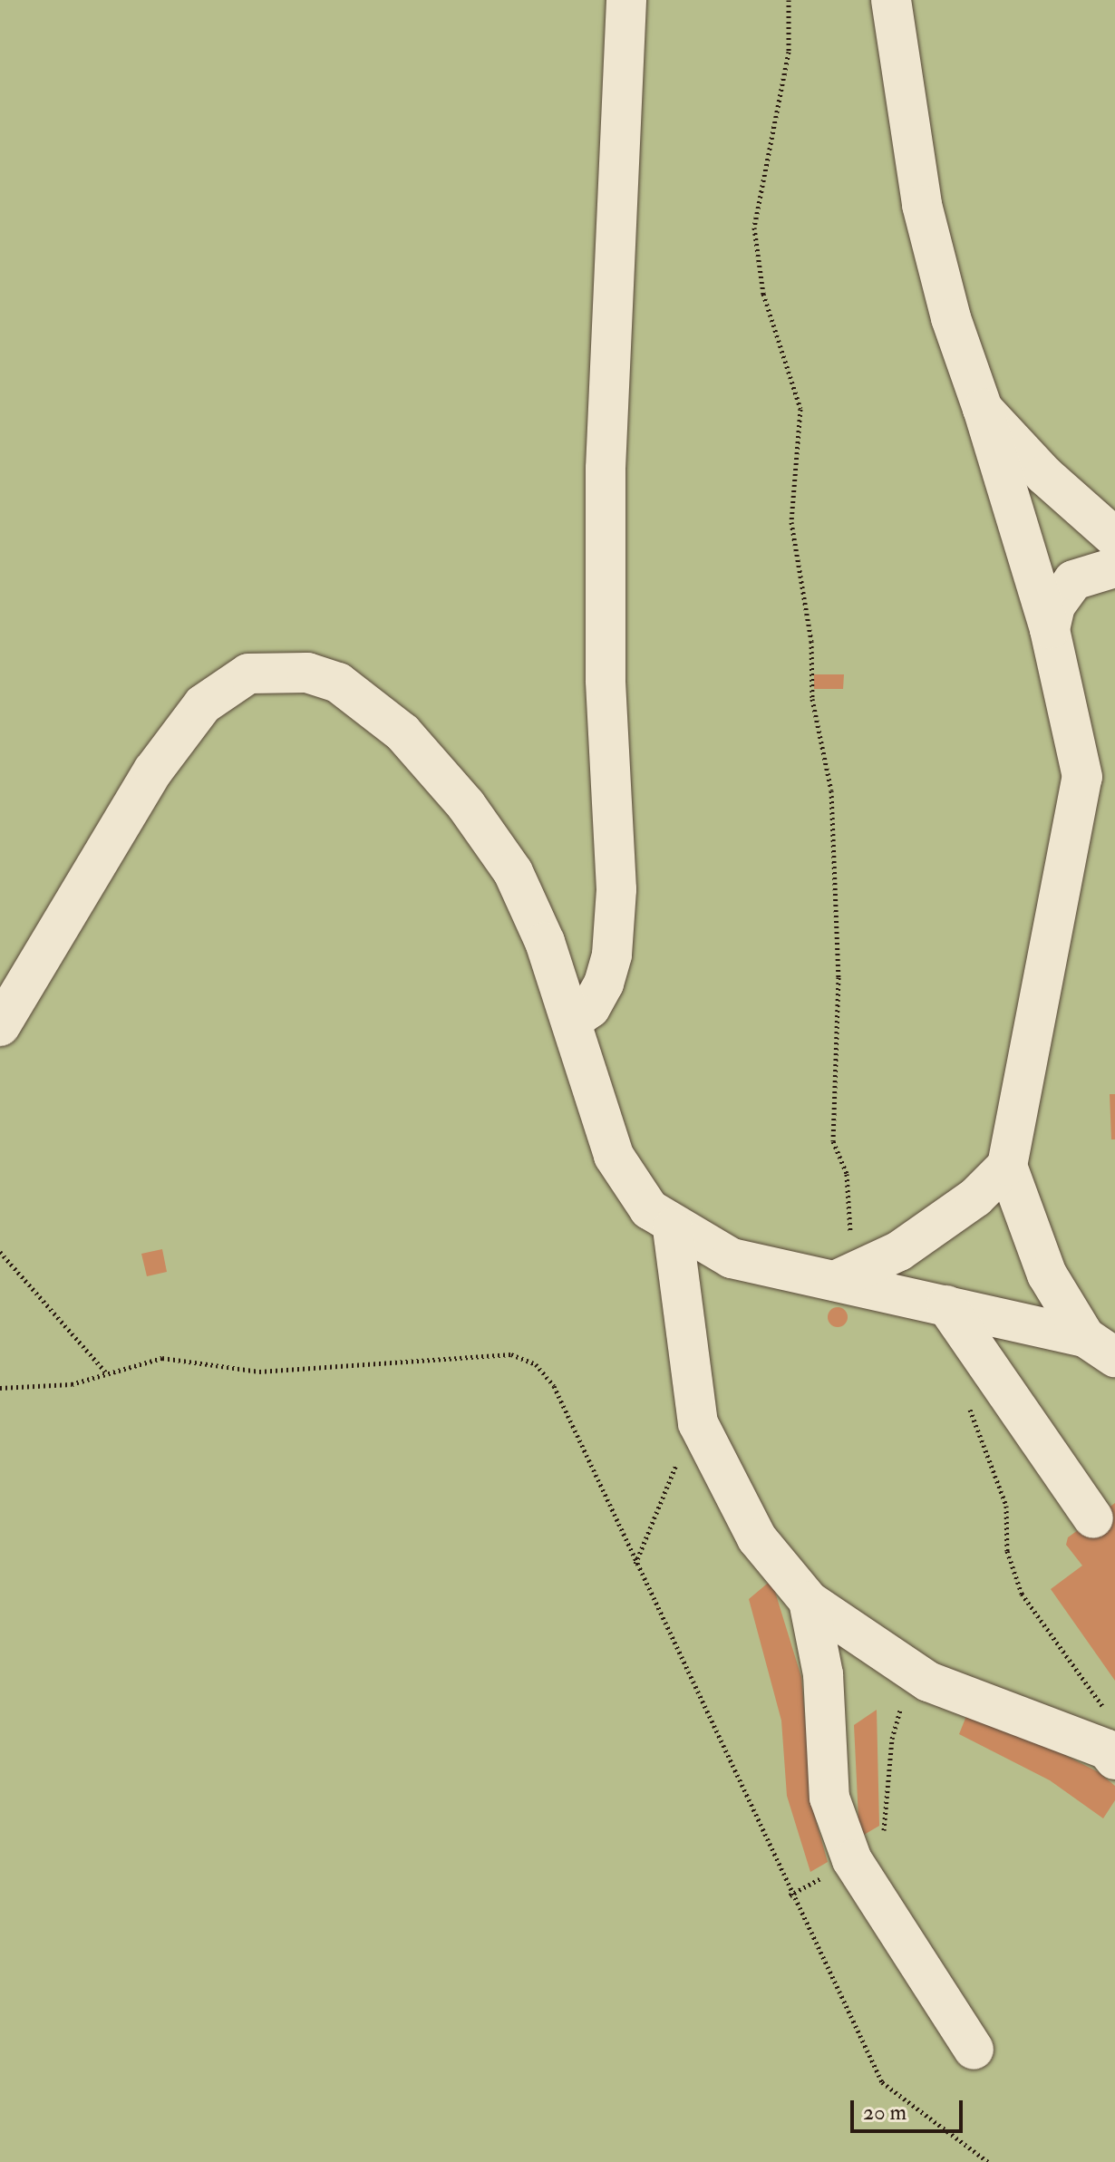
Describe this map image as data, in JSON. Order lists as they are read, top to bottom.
{
  "scale_bar": "20 m"
}
